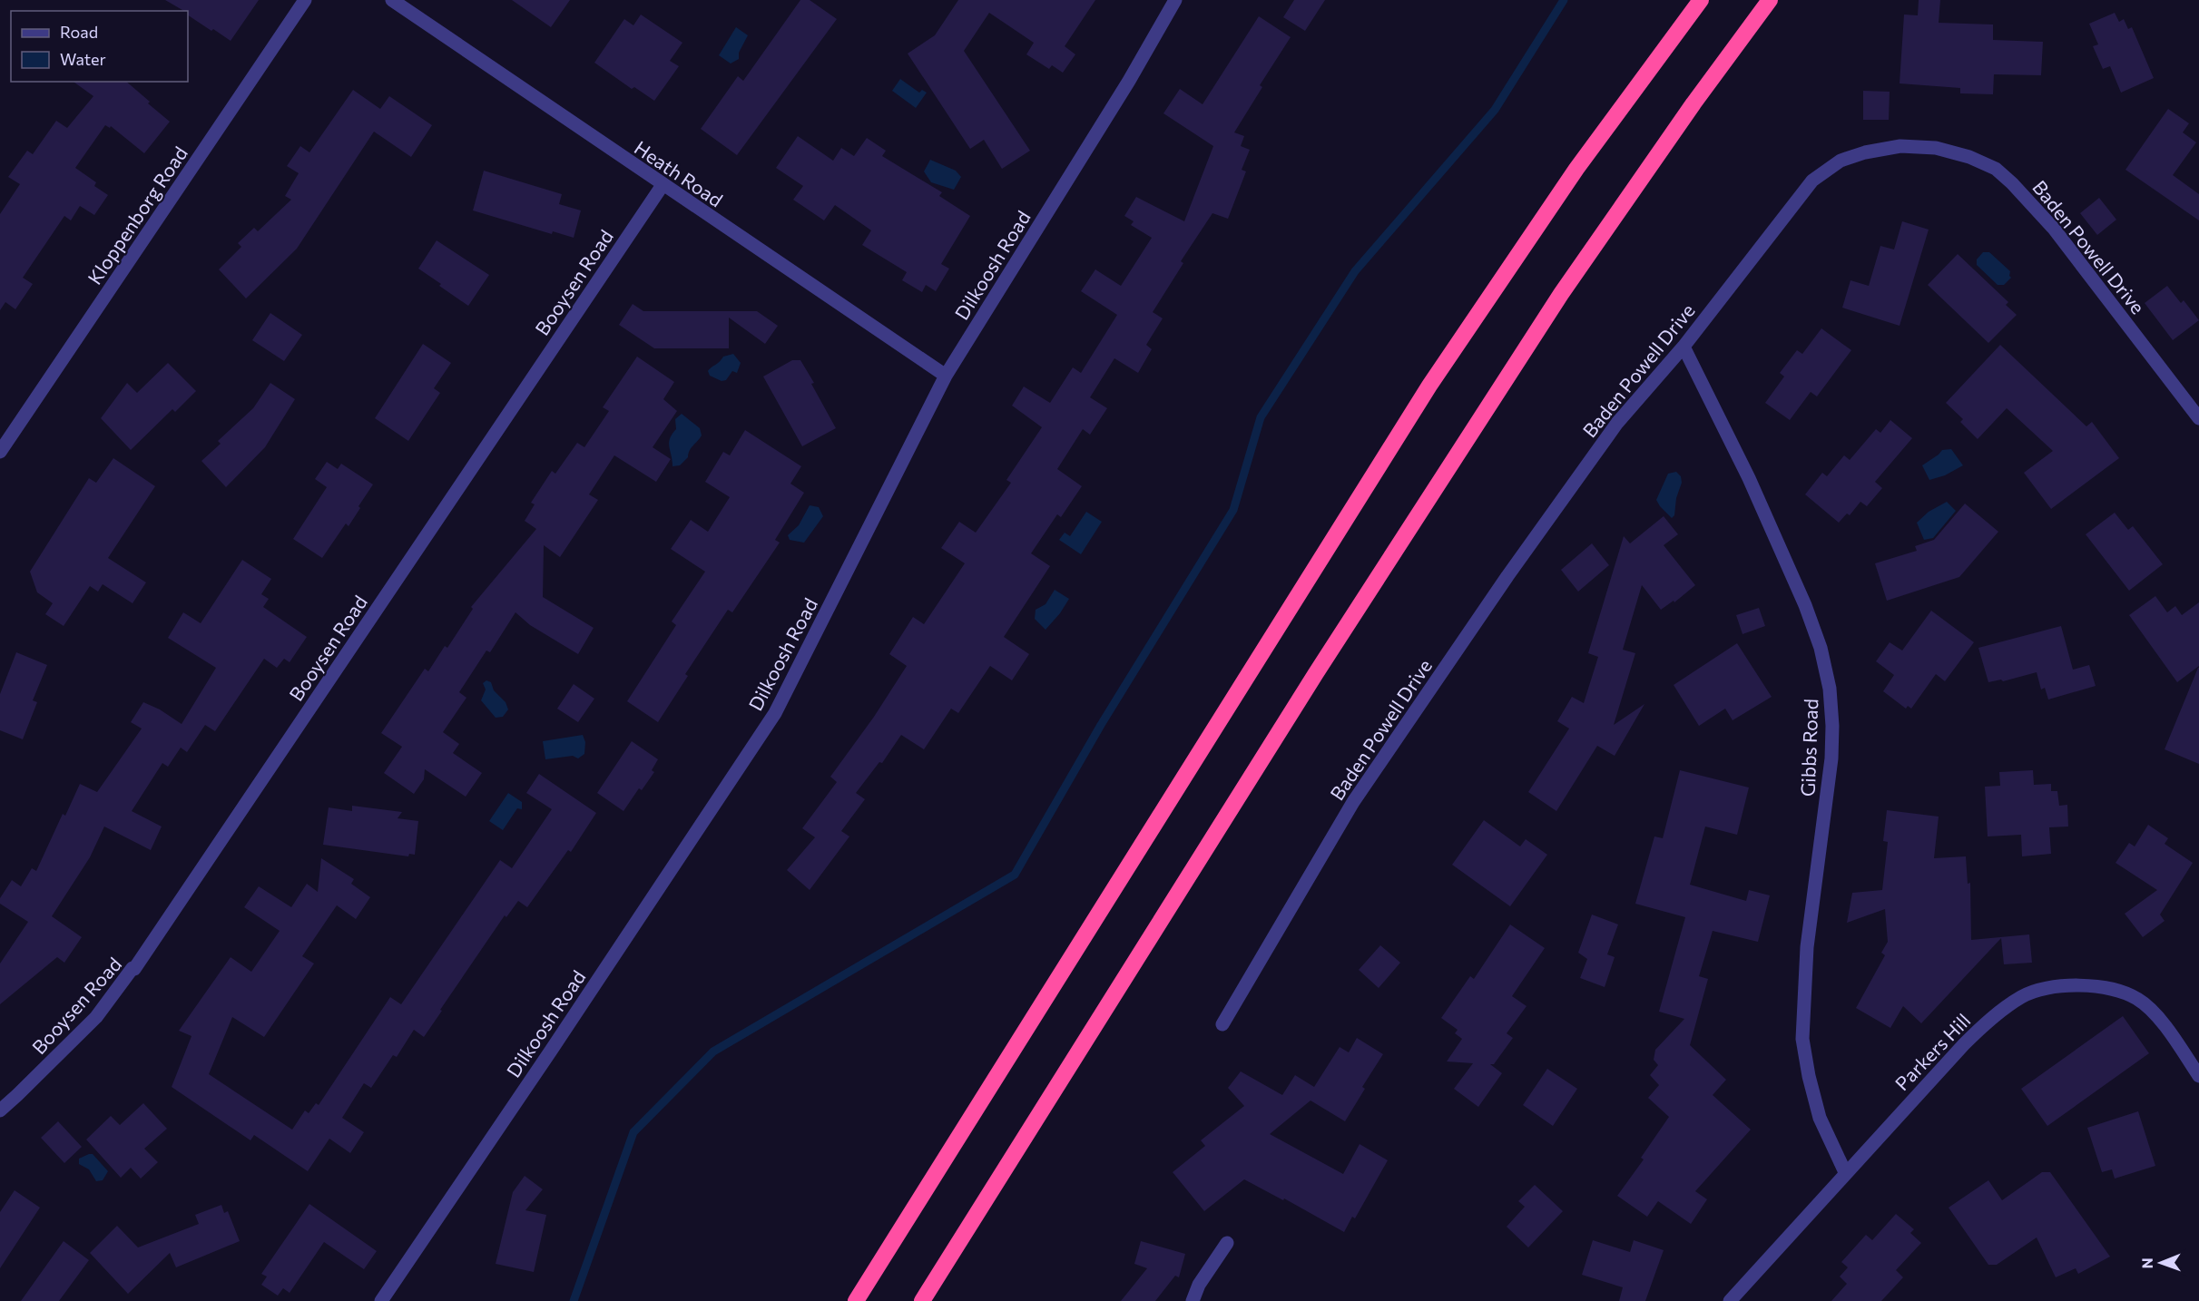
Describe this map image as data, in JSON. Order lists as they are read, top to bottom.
{
  "streets": {
    "street": [
      "Heath Road",
      "Kloppenborg Road",
      "Baden Powell Drive",
      "Dilkoosh Road",
      "Booysen Road",
      "Gibbs Road",
      "Parkers Hill"
    ]
  },
  "crossings": [
    ["Heath Road", "Dilkoosh Road"],
    ["Heath Road", "Booysen Road"],
    ["Baden Powell Drive", "Gibbs Road"],
    ["Gibbs Road", "Parkers Hill"]
  ],
  "legend": ["Road", "Water"],
  "north": "left"
}
